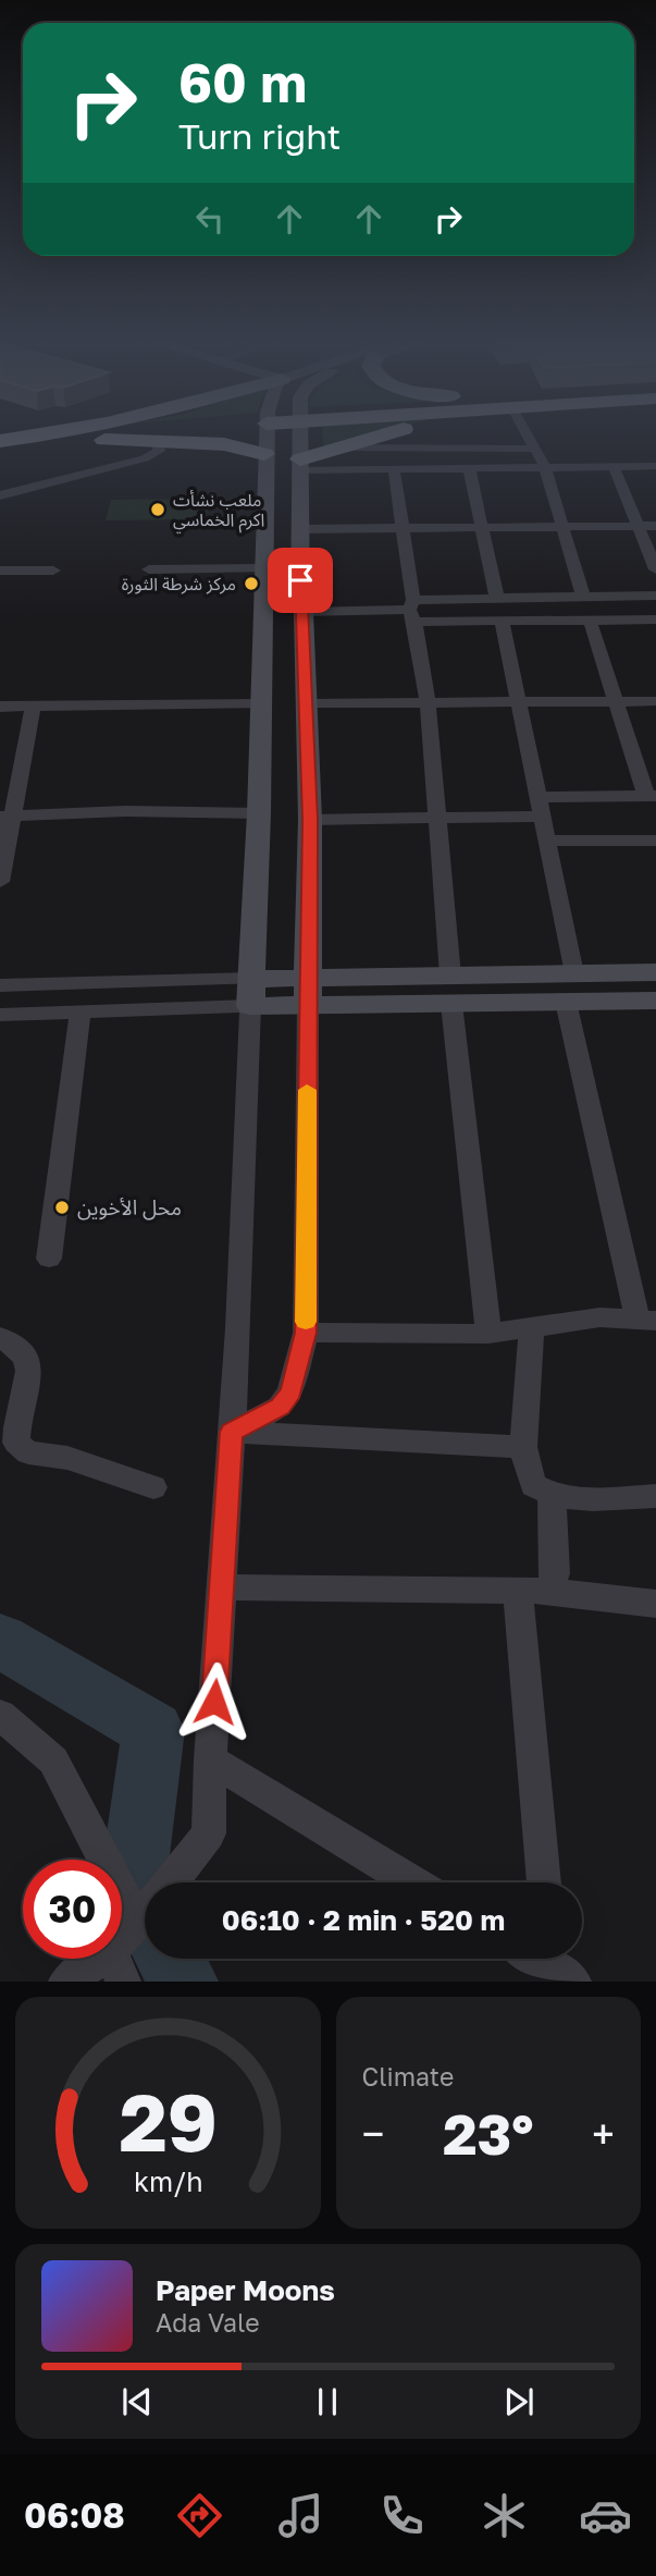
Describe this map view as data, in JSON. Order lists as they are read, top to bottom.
{
  "places": ["ملعب نشأت اكرم الخماسي", "مركز شرطة الثورة", "محل الأخوين"],
  "page": {
    "turn": ["60 m", "Turn right"],
    "limit": "30",
    "trip": "06:10 · 2 min · 520 m",
    "tile": "Climate",
    "heat": ["−", "23°", "+"],
    "song": ["Paper Moons", "Ada Vale"],
    "tabs": "06:08",
    "gauge": ["29", "km/h"]
  }
}
